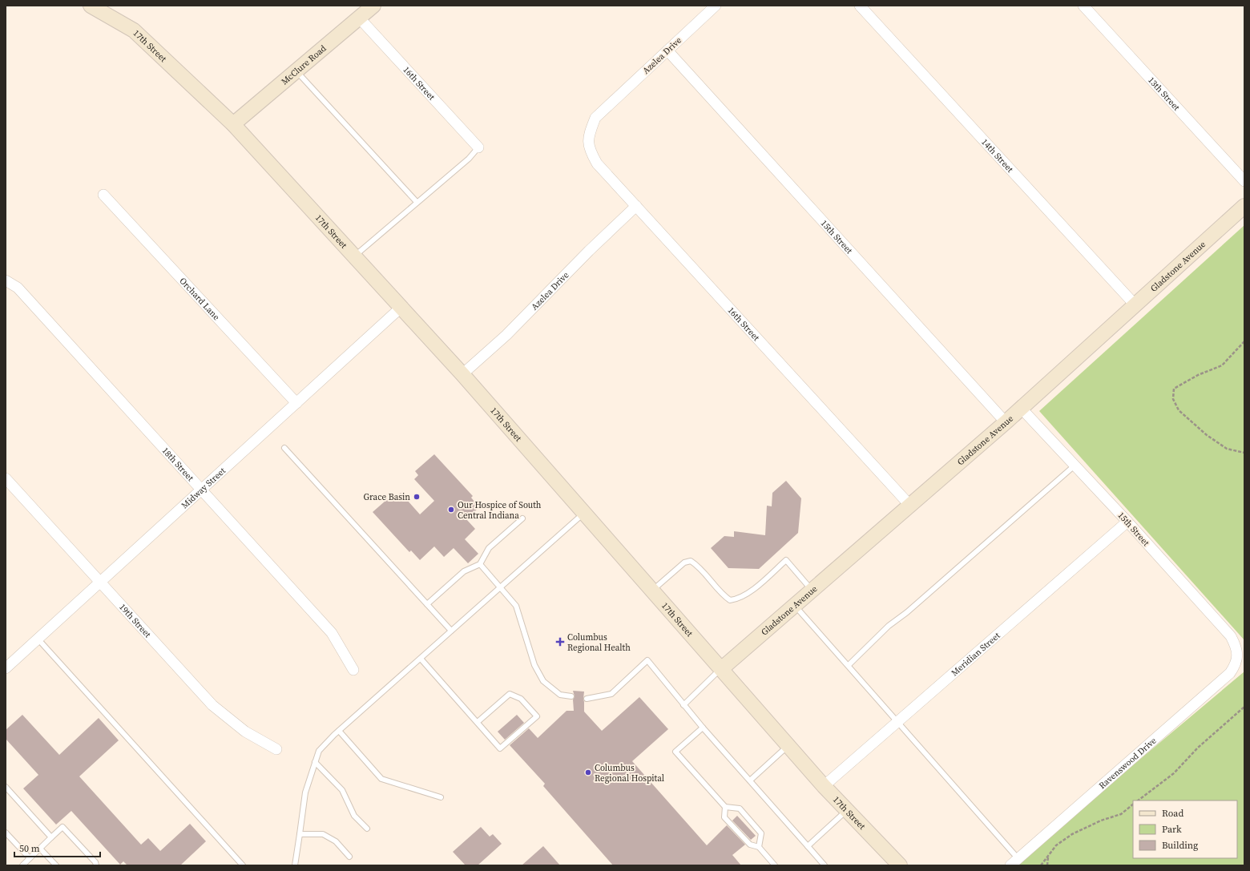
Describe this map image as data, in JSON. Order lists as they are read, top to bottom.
{
  "streets": {
    "street": [
      "17th Street",
      "Azelea Drive",
      "McClure Road",
      "16th Street",
      "13th Street",
      "14th Street",
      "15th Street",
      "Gladstone Avenue",
      "Orchard Lane",
      "18th Street",
      "Midway Street",
      "19th Street",
      "Meridian Street",
      "Ravenswood Drive"
    ]
  },
  "crossings": [
    ["17th Street", "Azelea Drive"],
    ["17th Street", "McClure Road"],
    ["17th Street", "Gladstone Avenue"],
    ["17th Street", "Midway Street"],
    ["17th Street", "Meridian Street"],
    ["Azelea Drive", "16th Street"],
    ["Azelea Drive", "15th Street"],
    ["McClure Road", "16th Street"],
    ["16th Street", "Gladstone Avenue"],
    ["14th Street", "Gladstone Avenue"],
    ["15th Street", "Gladstone Avenue"],
    ["15th Street", "Meridian Street"],
    ["15th Street", "Ravenswood Drive"],
    ["Orchard Lane", "Midway Street"],
    ["18th Street", "Midway Street"],
    ["Midway Street", "19th Street"]
  ],
  "places": {
    "other": ["Grace Basin", "Our Hospice of South Central Indiana", "Columbus Regional Hospital"],
    "health": ["Columbus Regional Health"]
  },
  "legend": ["Road", "Park", "Building"],
  "scale_bar": "50 m"
}
